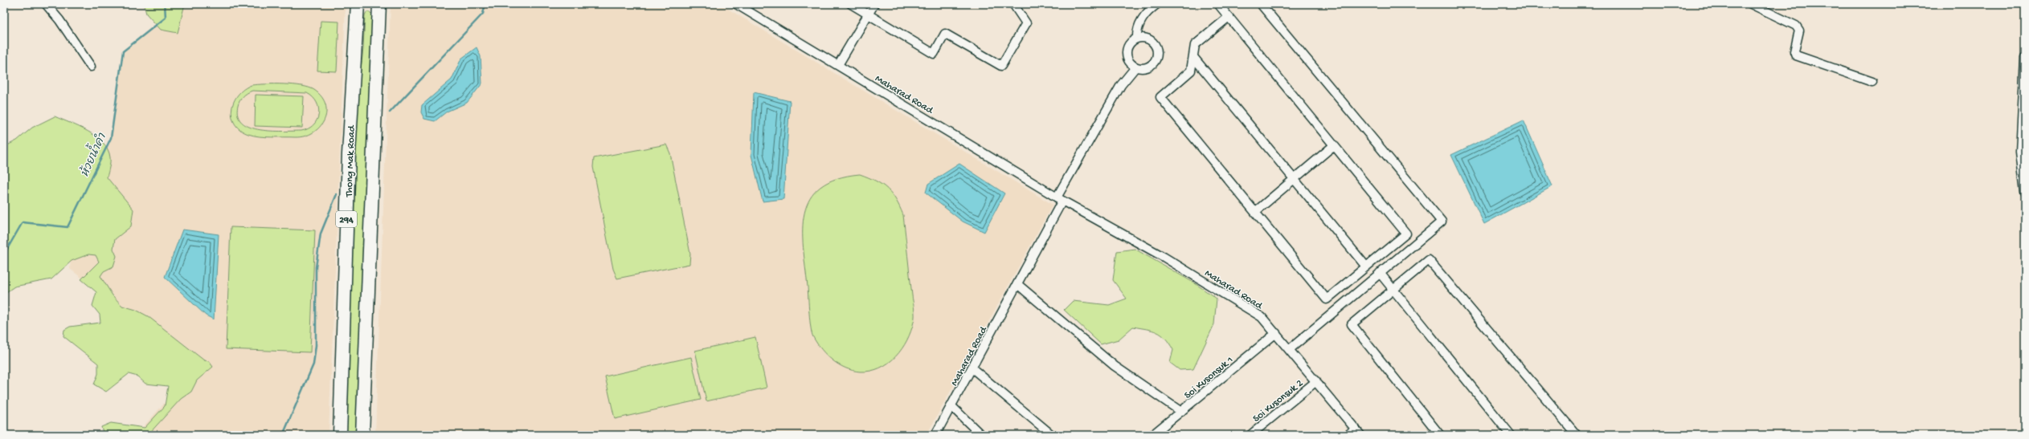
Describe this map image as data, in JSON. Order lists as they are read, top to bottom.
{
  "streets": {
    "main road": ["Thong Mak Road", "294"],
    "street": ["Maharad Road", "Soi Kusonsuk 1", "Soi Kusonsuk 2"]
  },
  "crossings": [
    ["Maharad Road", "Soi Kusonsuk 1"],
    ["Maharad Road", "Soi Kusonsuk 2"]
  ],
  "water": ["ห้วยน้ำคำ"]
}
